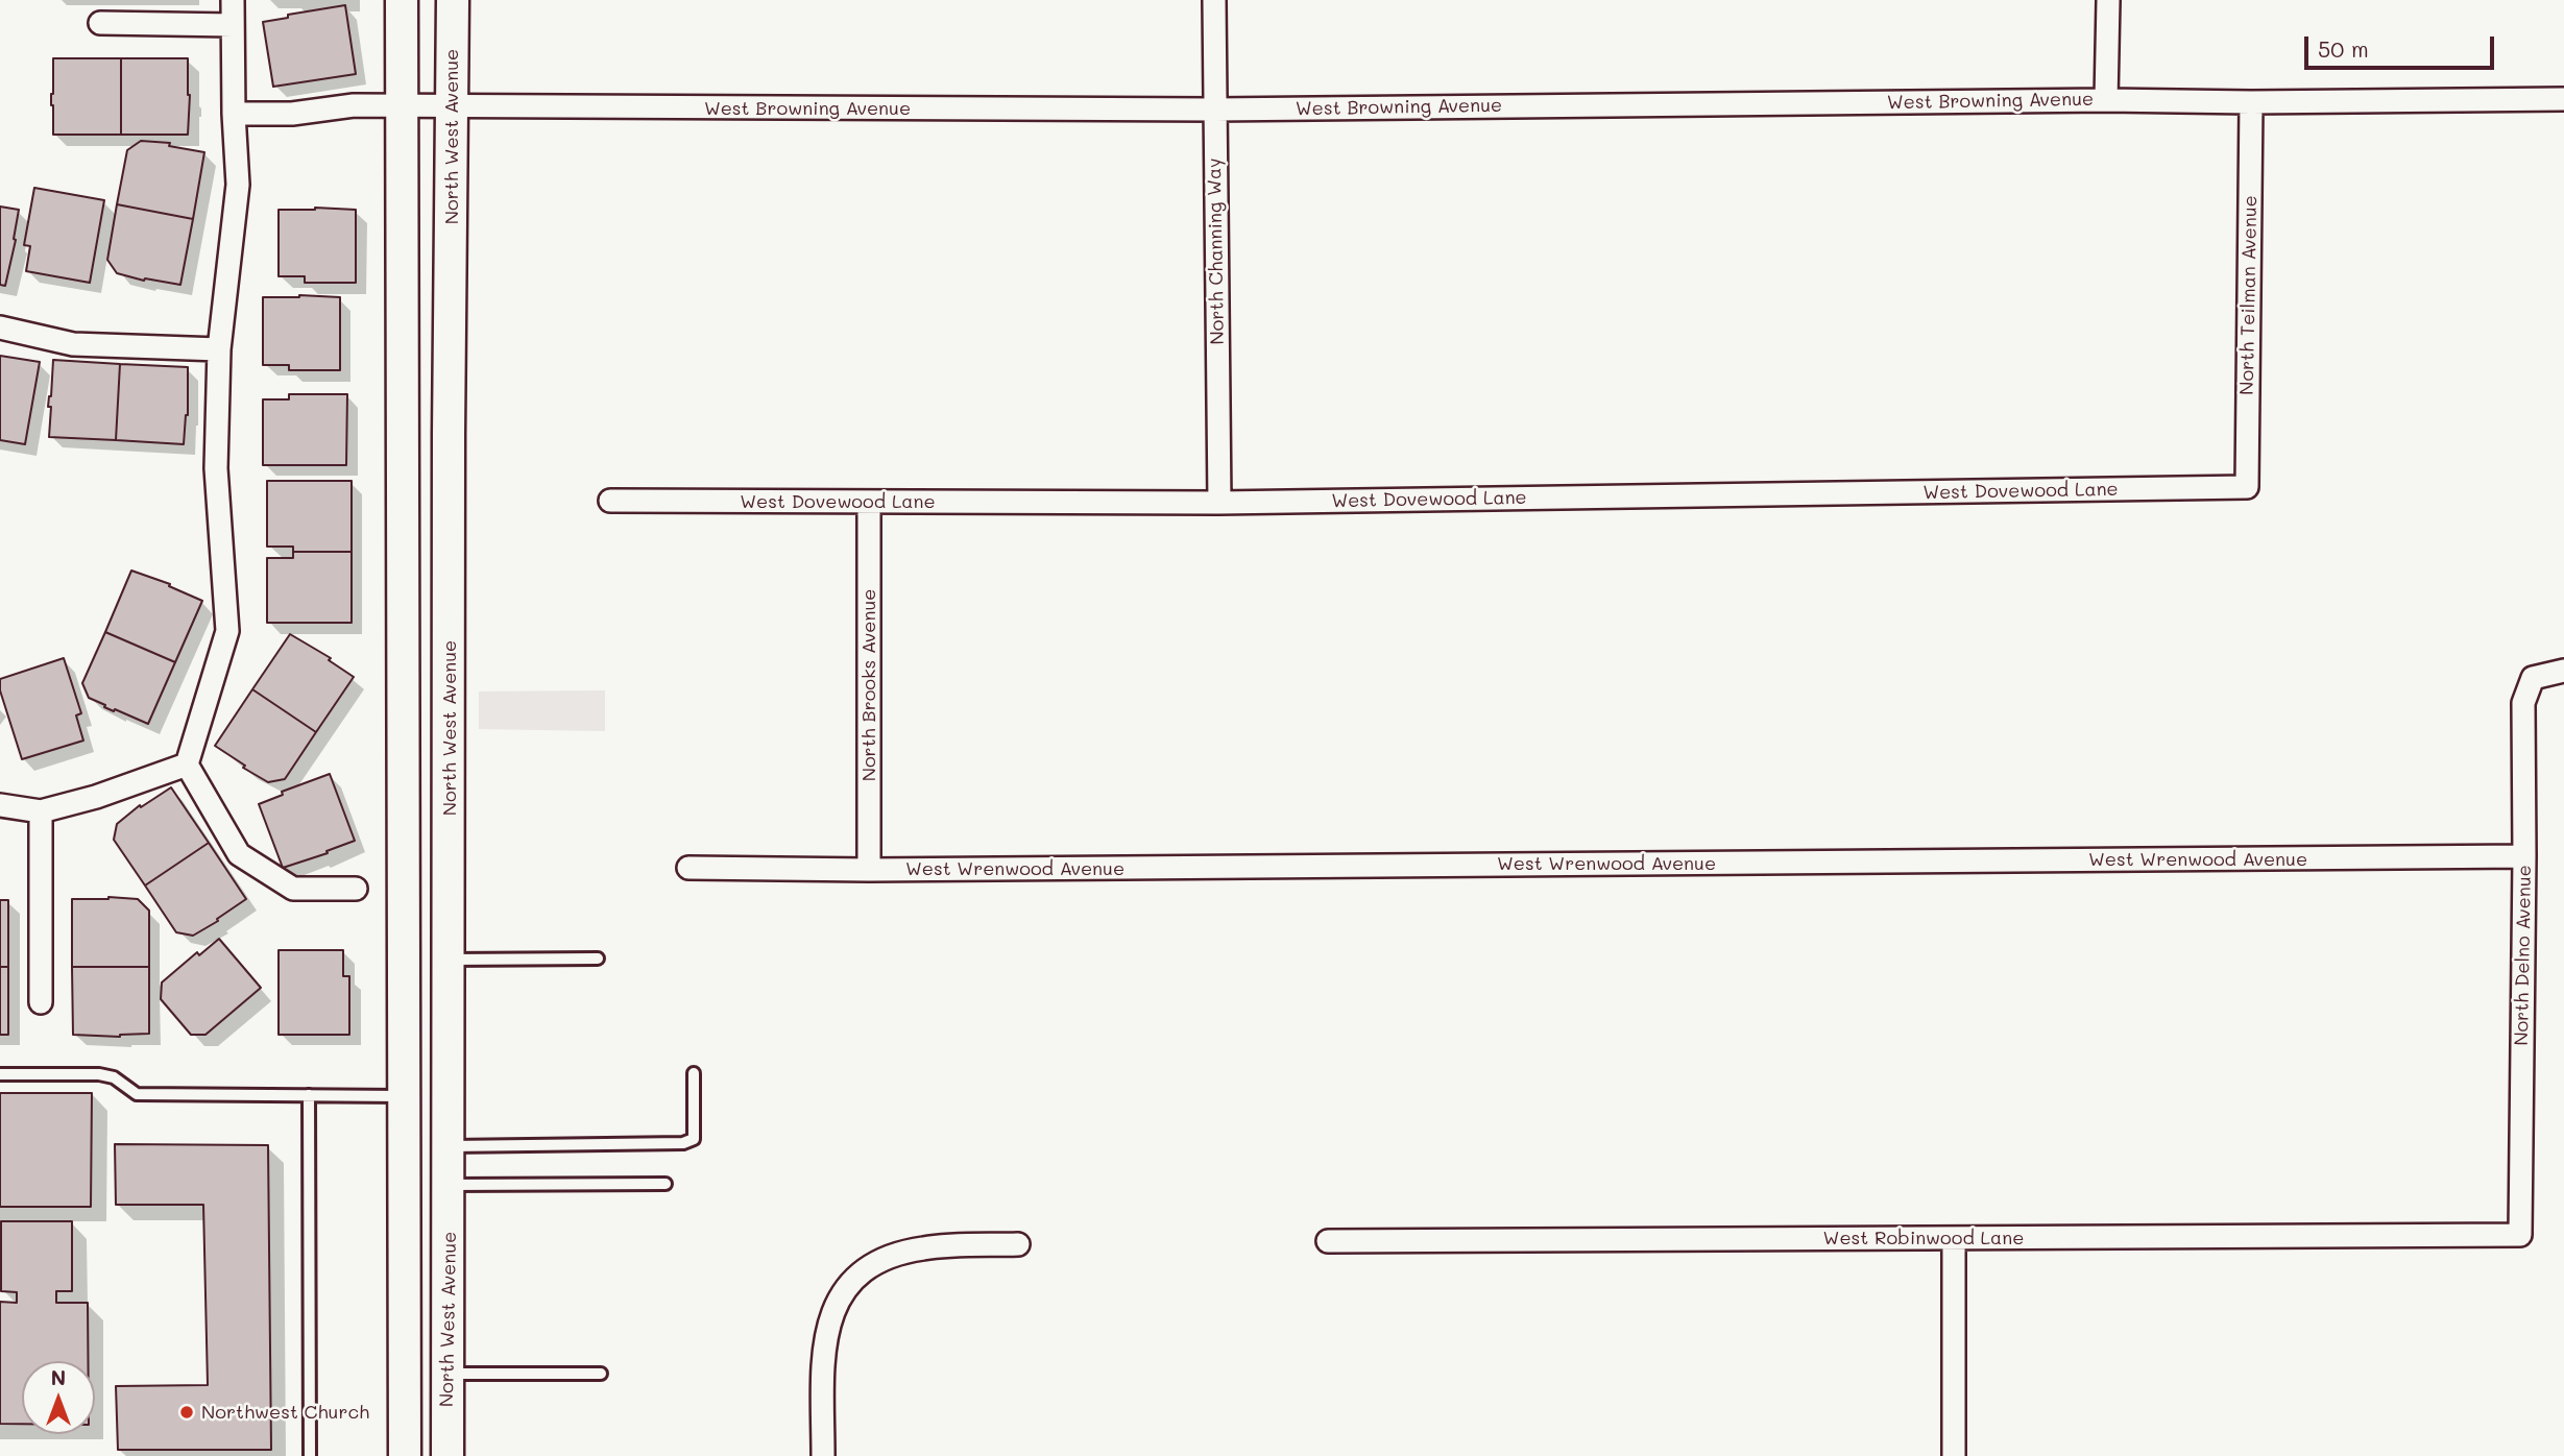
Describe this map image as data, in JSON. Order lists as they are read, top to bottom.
{
  "streets": {
    "main road": ["North West Avenue"],
    "street": [
      "West Browning Avenue",
      "North Channing Way",
      "North Teilman Avenue",
      "West Dovewood Lane",
      "North Brooks Avenue",
      "West Wrenwood Avenue",
      "North Delno Avenue",
      "West Robinwood Lane"
    ]
  },
  "crossings": [
    ["West Browning Avenue", "North West Avenue"],
    ["West Browning Avenue", "North Channing Way"],
    ["West Browning Avenue", "North Teilman Avenue"],
    ["North Channing Way", "West Dovewood Lane"],
    ["North Teilman Avenue", "West Dovewood Lane"],
    ["West Dovewood Lane", "North Brooks Avenue"],
    ["North Brooks Avenue", "West Wrenwood Avenue"],
    ["West Wrenwood Avenue", "North Delno Avenue"],
    ["North Delno Avenue", "West Robinwood Lane"]
  ],
  "places": ["Northwest Church"],
  "scale_bar": "50 m",
  "north": "top"
}
